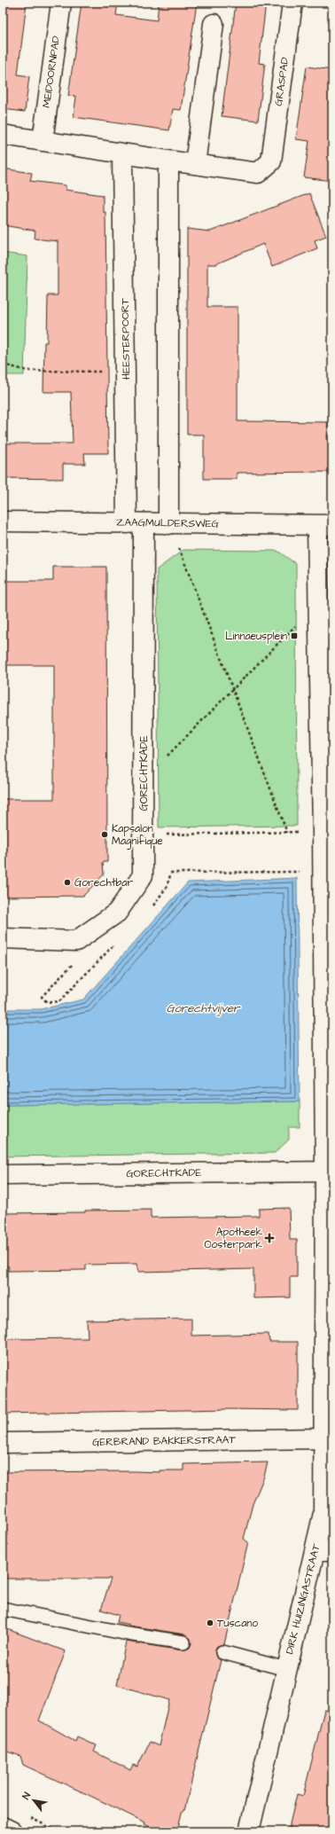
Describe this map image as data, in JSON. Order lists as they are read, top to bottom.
{
  "streets": {
    "street": [
      "MEIDOORNPAD",
      "GRASPAD",
      "HEESTERPOORT",
      "ZAAGMULDERSWEG",
      "GORECHTKADE",
      "GERBRAND BAKKERSTRAAT",
      "DIRK HUIZINGASTRAAT"
    ]
  },
  "crossings": [
    ["HEESTERPOORT", "ZAAGMULDERSWEG"],
    ["HEESTERPOORT", "GORECHTKADE"],
    ["ZAAGMULDERSWEG", "GORECHTKADE"],
    ["GORECHTKADE", "DIRK HUIZINGASTRAAT"],
    ["GERBRAND BAKKERSTRAAT", "DIRK HUIZINGASTRAAT"]
  ],
  "water": ["Gorechtvijver"],
  "places": {
    "transit": ["Linnaeusplein"],
    "other": ["Kapsalon Magnifique", "Gorechtbar", "Tuscano"],
    "health": ["Apotheek Oosterpark"]
  },
  "north": "top left"
}
